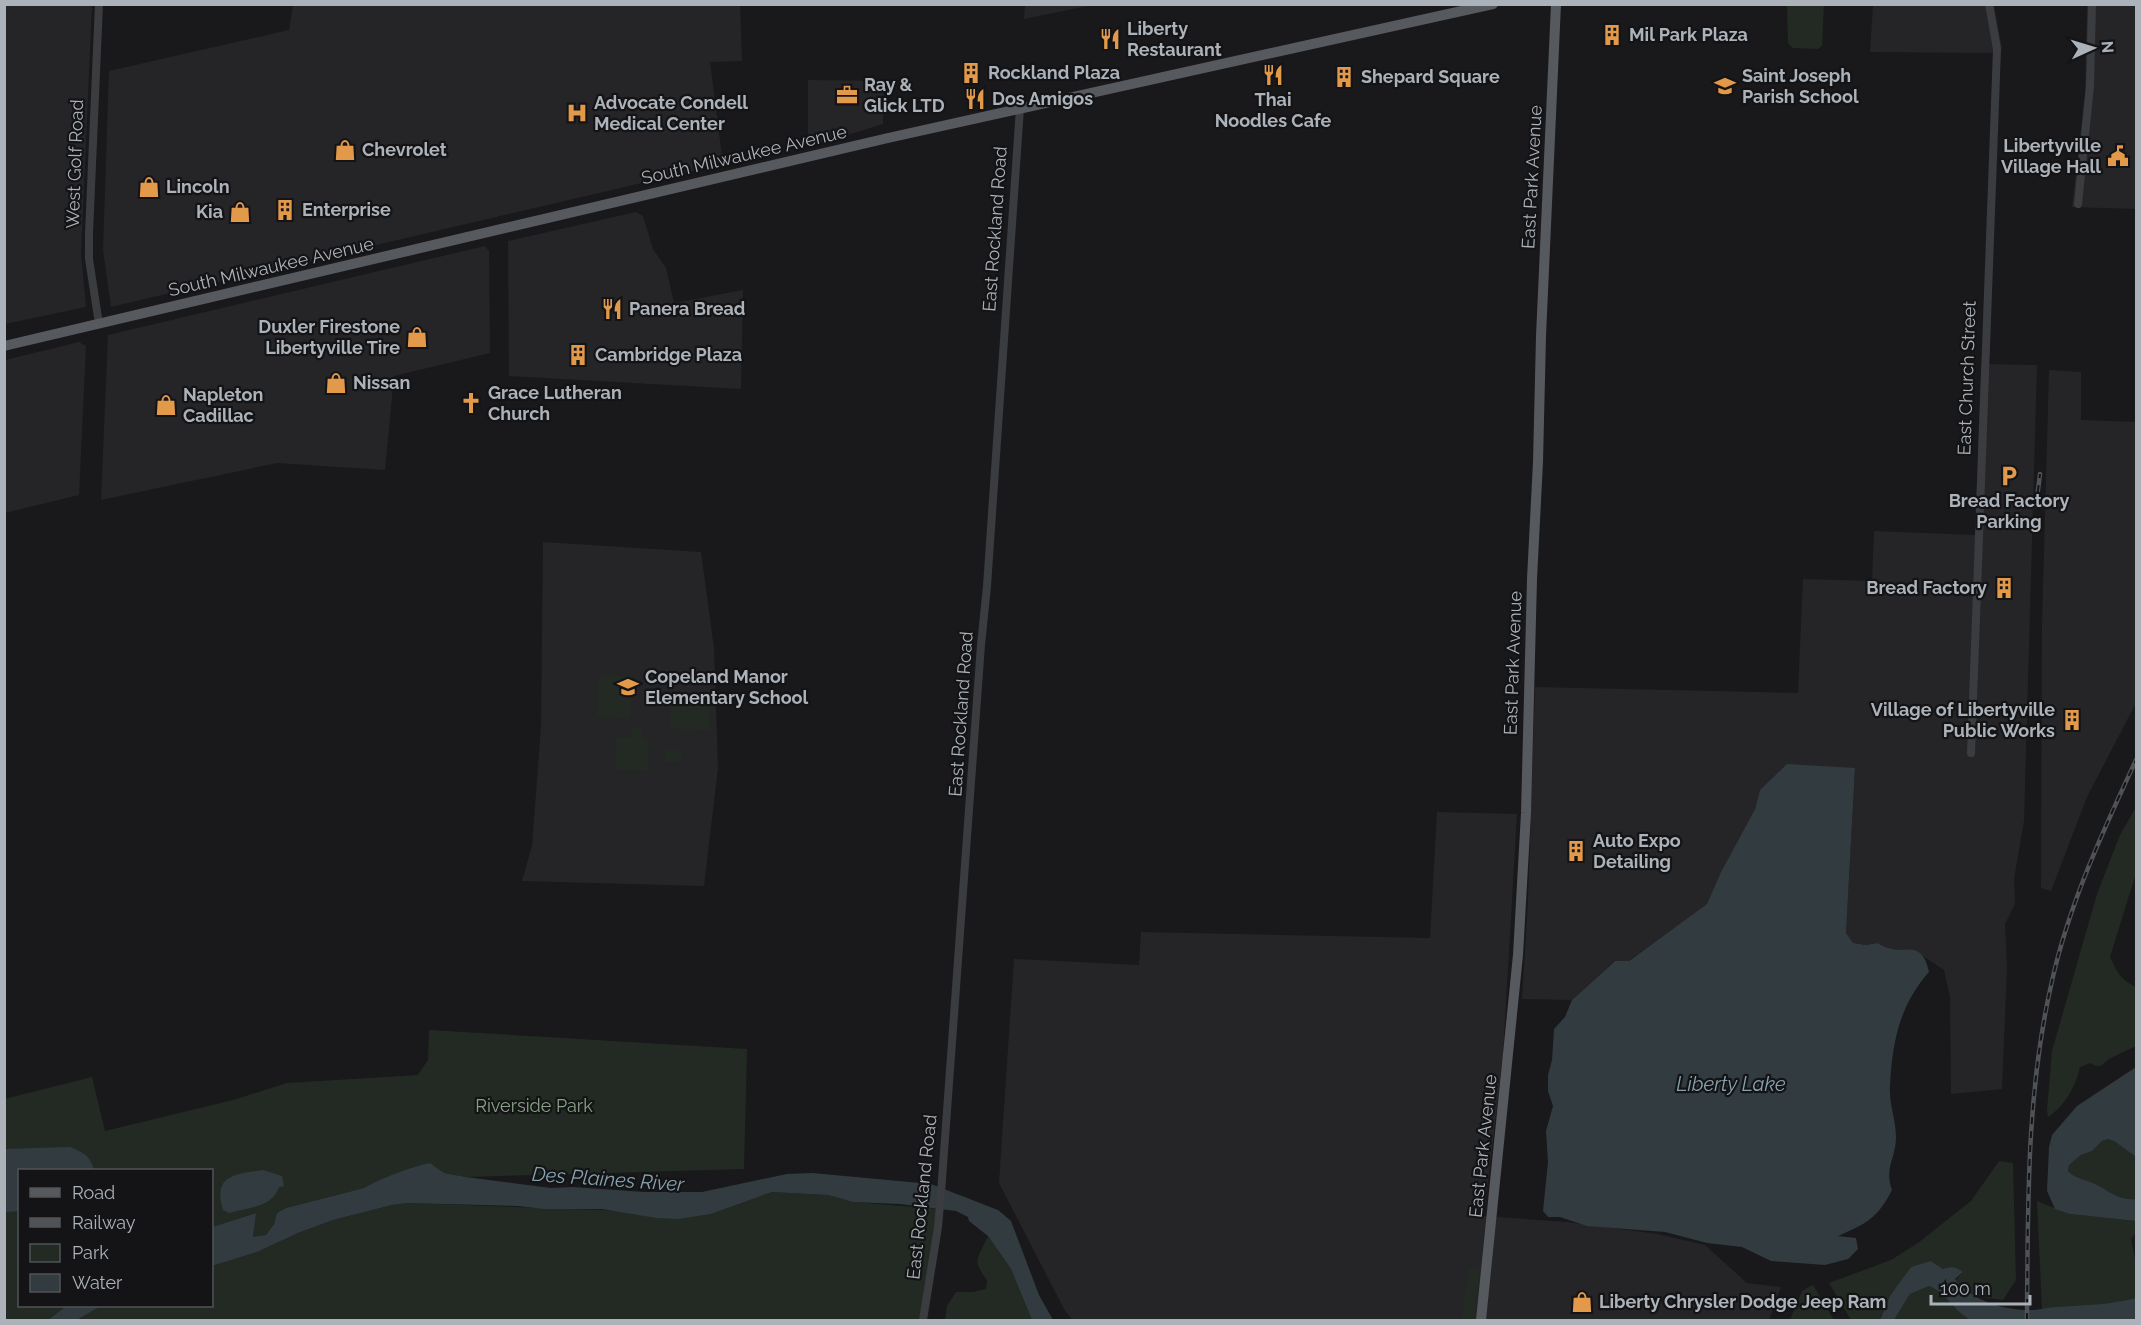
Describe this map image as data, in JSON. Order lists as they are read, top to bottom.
{
  "streets": {
    "main road": ["South Milwaukee Avenue", "East Park Avenue"],
    "street": ["West Golf Road", "East Rockland Road", "East Church Street"]
  },
  "crossings": [
    ["South Milwaukee Avenue", "West Golf Road"],
    ["South Milwaukee Avenue", "East Rockland Road"]
  ],
  "water": ["Liberty Lake", "Des Plaines River"],
  "parks": ["Riverside Park"],
  "places": {
    "building": [
      "Mil Park Plaza",
      "Rockland Plaza",
      "Shepard Square",
      "Enterprise",
      "Cambridge Plaza",
      "Bread Factory",
      "Village of Libertyville Public Works",
      "Auto Expo Detailing"
    ],
    "restaurant": [
      "Liberty Restaurant",
      "Thai Noodles Cafe",
      "Dos Amigos",
      "Panera Bread"
    ],
    "school or university": ["Saint Joseph Parish School", "Copeland Manor Elementary School"],
    "office": ["Ray & Glick LTD"],
    "hospital": ["Advocate Condell Medical Center"],
    "shop": [
      "Chevrolet",
      "Lincoln",
      "Kia",
      "Duxler Firestone Libertyville Tire",
      "Nissan",
      "Napleton Cadillac",
      "Liberty Chrysler Dodge Jeep Ram"
    ],
    "public building": ["Libertyville Village Hall"],
    "church": ["Grace Lutheran Church"],
    "parking": ["Bread Factory Parking"]
  },
  "legend": [
    "Road",
    "Railway",
    "Park",
    "Water"
  ],
  "scale_bar": "100 m",
  "north": "right"
}
